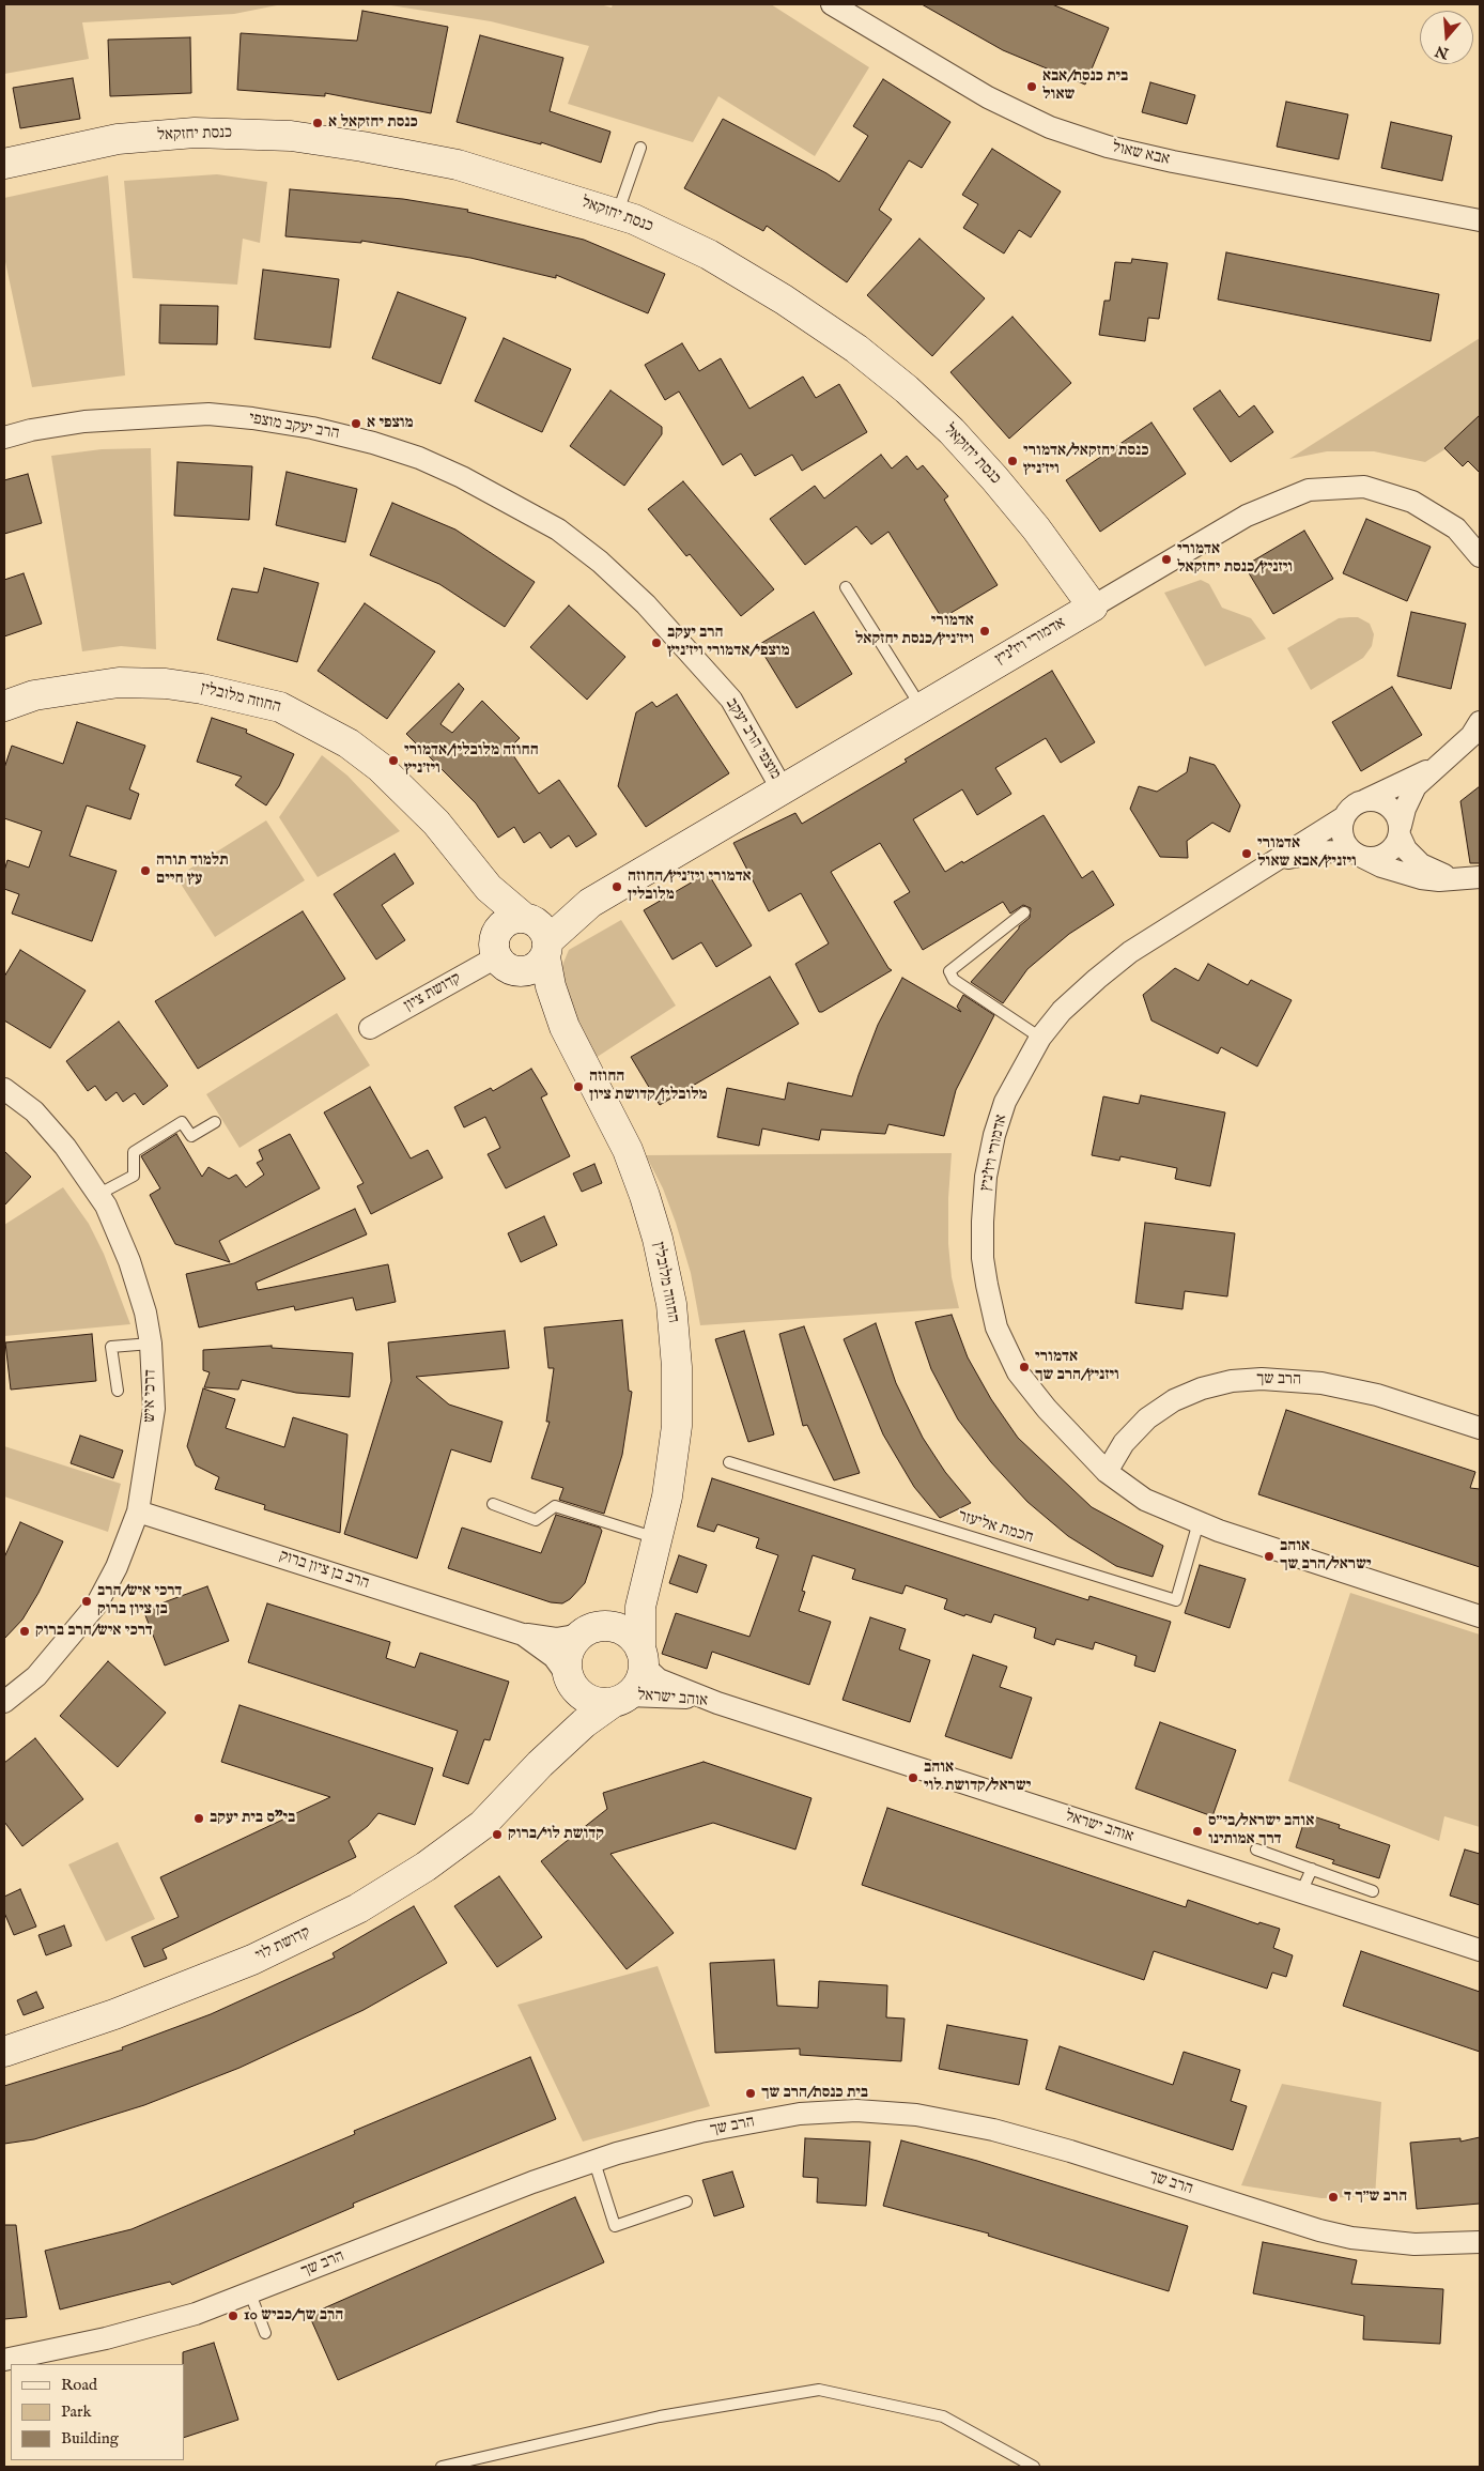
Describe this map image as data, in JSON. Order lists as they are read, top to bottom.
{
  "streets": {
    "street": [
      "כנסת יחזקאל",
      "אבא שאול",
      "הרב יעקב מוצפי",
      "אדמורי ויז'ניץ",
      "החוזה מלובלין",
      "מוצפי הרב יעקב",
      "קדושת ציון",
      "הרב שך",
      "דרכי איש",
      "הרב בן ציון ברוק",
      "אוהב ישראל",
      "קדושת לוי"
    ],
    "lane": ["חכמת אליעזר"]
  },
  "crossings": [
    ["כנסת יחזקאל", "אדמורי ויז'ניץ"],
    ["הרב יעקב מוצפי", "מוצפי הרב יעקב"],
    ["אדמורי ויז'ניץ", "החוזה מלובלין"],
    ["אדמורי ויז'ניץ", "מוצפי הרב יעקב"],
    ["אדמורי ויז'ניץ", "הרב שך"],
    ["החוזה מלובלין", "קדושת ציון"],
    ["החוזה מלובלין", "הרב בן ציון ברוק"],
    ["החוזה מלובלין", "אוהב ישראל"],
    ["החוזה מלובלין", "קדושת לוי"],
    ["דרכי איש", "הרב בן ציון ברוק"],
    ["הרב בן ציון ברוק", "אוהב ישראל"],
    ["הרב בן ציון ברוק", "קדושת לוי"],
    ["אוהב ישראל", "קדושת לוי"]
  ],
  "places": [
    "בית כנסת/אבא שאול",
    "כנסת יחזקאל א",
    "מוצפי א",
    "כנסת יחזקאל/אדמורי ויז׳ניץ",
    "אדמורי ויזניץ/כנסת יחזקאל",
    "אדמורי ויז׳ניץ/כנסת יחזקאל",
    "הרב יעקב מוצפי/אדמורי ויז׳ניץ",
    "החוזה מלובלין/אדמורי ויז׳ניץ",
    "אדמורי ויזניץ/אבא שאול",
    "תלמוד תורה עץ חיים",
    "אדמורי ויז׳ניץ/החוזה מלובלין",
    "החוזה מלובלין/קדושת ציון",
    "אדמורי ויזניץ/הרב שך",
    "אוהב ישראל/הרב שך",
    "דרכי איש/הרב בן ציון ברוק",
    "דרכי איש/הרב ברוק",
    "אוהב ישראל/קדושת לוי",
    "בי\"ס בית יעקב",
    "אוהב ישראל/בי״ס דרך אמותינו",
    "קדושת לוי/ברוק",
    "בית כנסת/הרב שך",
    "הרב ש״ך ד",
    "הרב שך/כביש 10"
  ],
  "legend": ["Road", "Park", "Building"],
  "north": "bottom"
}
